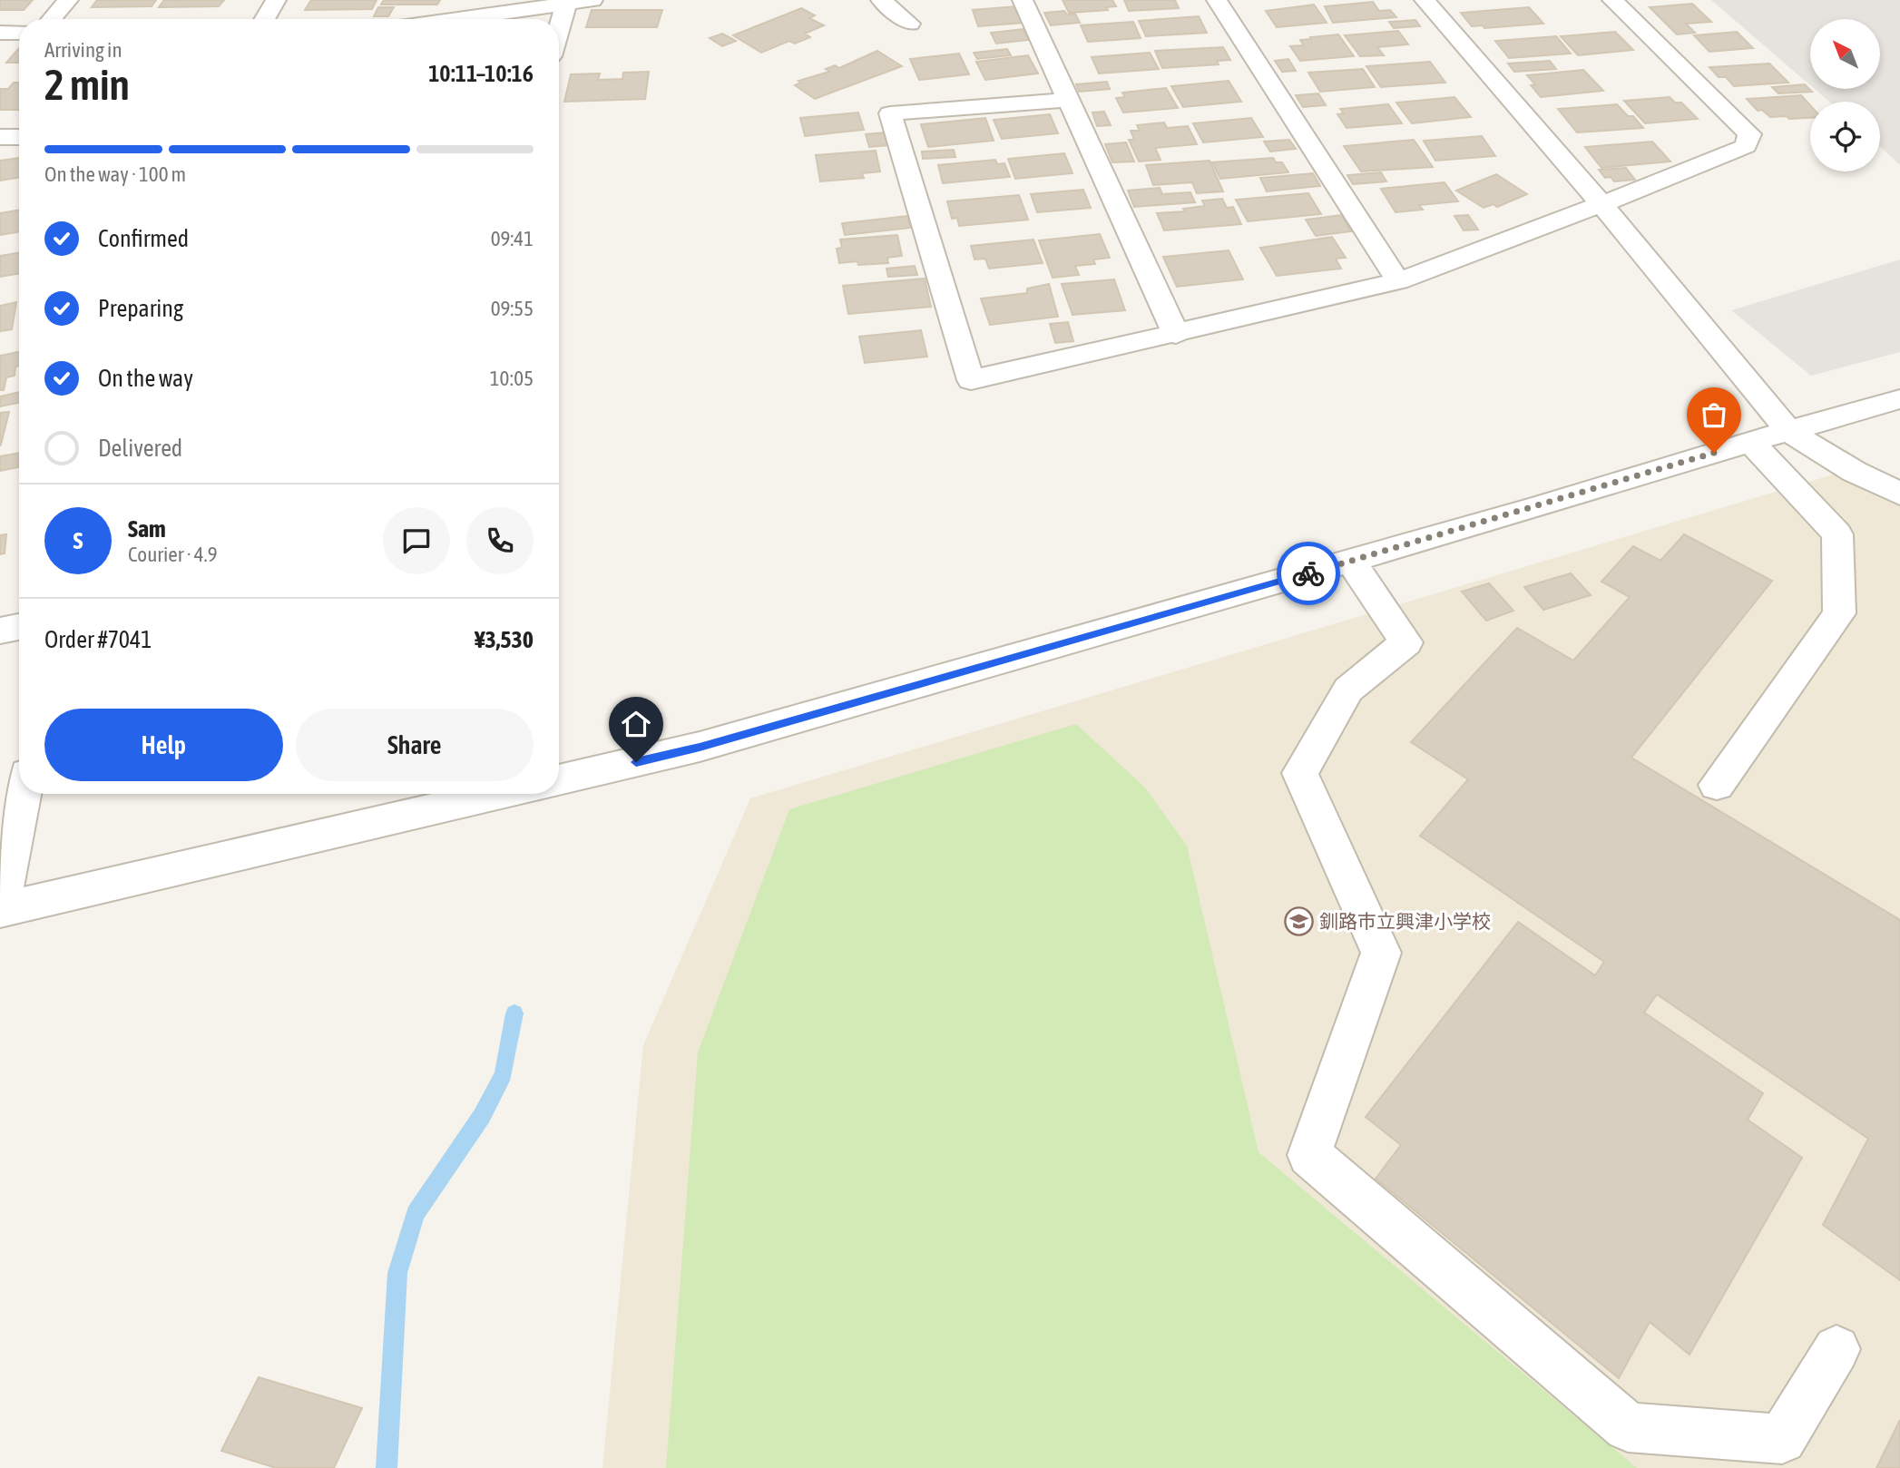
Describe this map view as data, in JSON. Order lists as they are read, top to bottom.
{
  "places": {
    "school or university": ["釧路市立興津小学校"]
  },
  "north": "top left",
  "page": {
    "heading": ["2 min", "Arriving in", "10:11–10:16"],
    "panel": [
      "Sam",
      "Courier · 4.9",
      "Order #7041",
      "¥3,530"
    ],
    "bar": "On the way · 100 m",
    "list": [
      ["Confirmed", "09:41"],
      ["Preparing", "09:55"],
      ["On the way", "10:05"],
      "Delivered"
    ],
    "round": "S",
    "buttons": ["Help", "Share"]
  }
}
